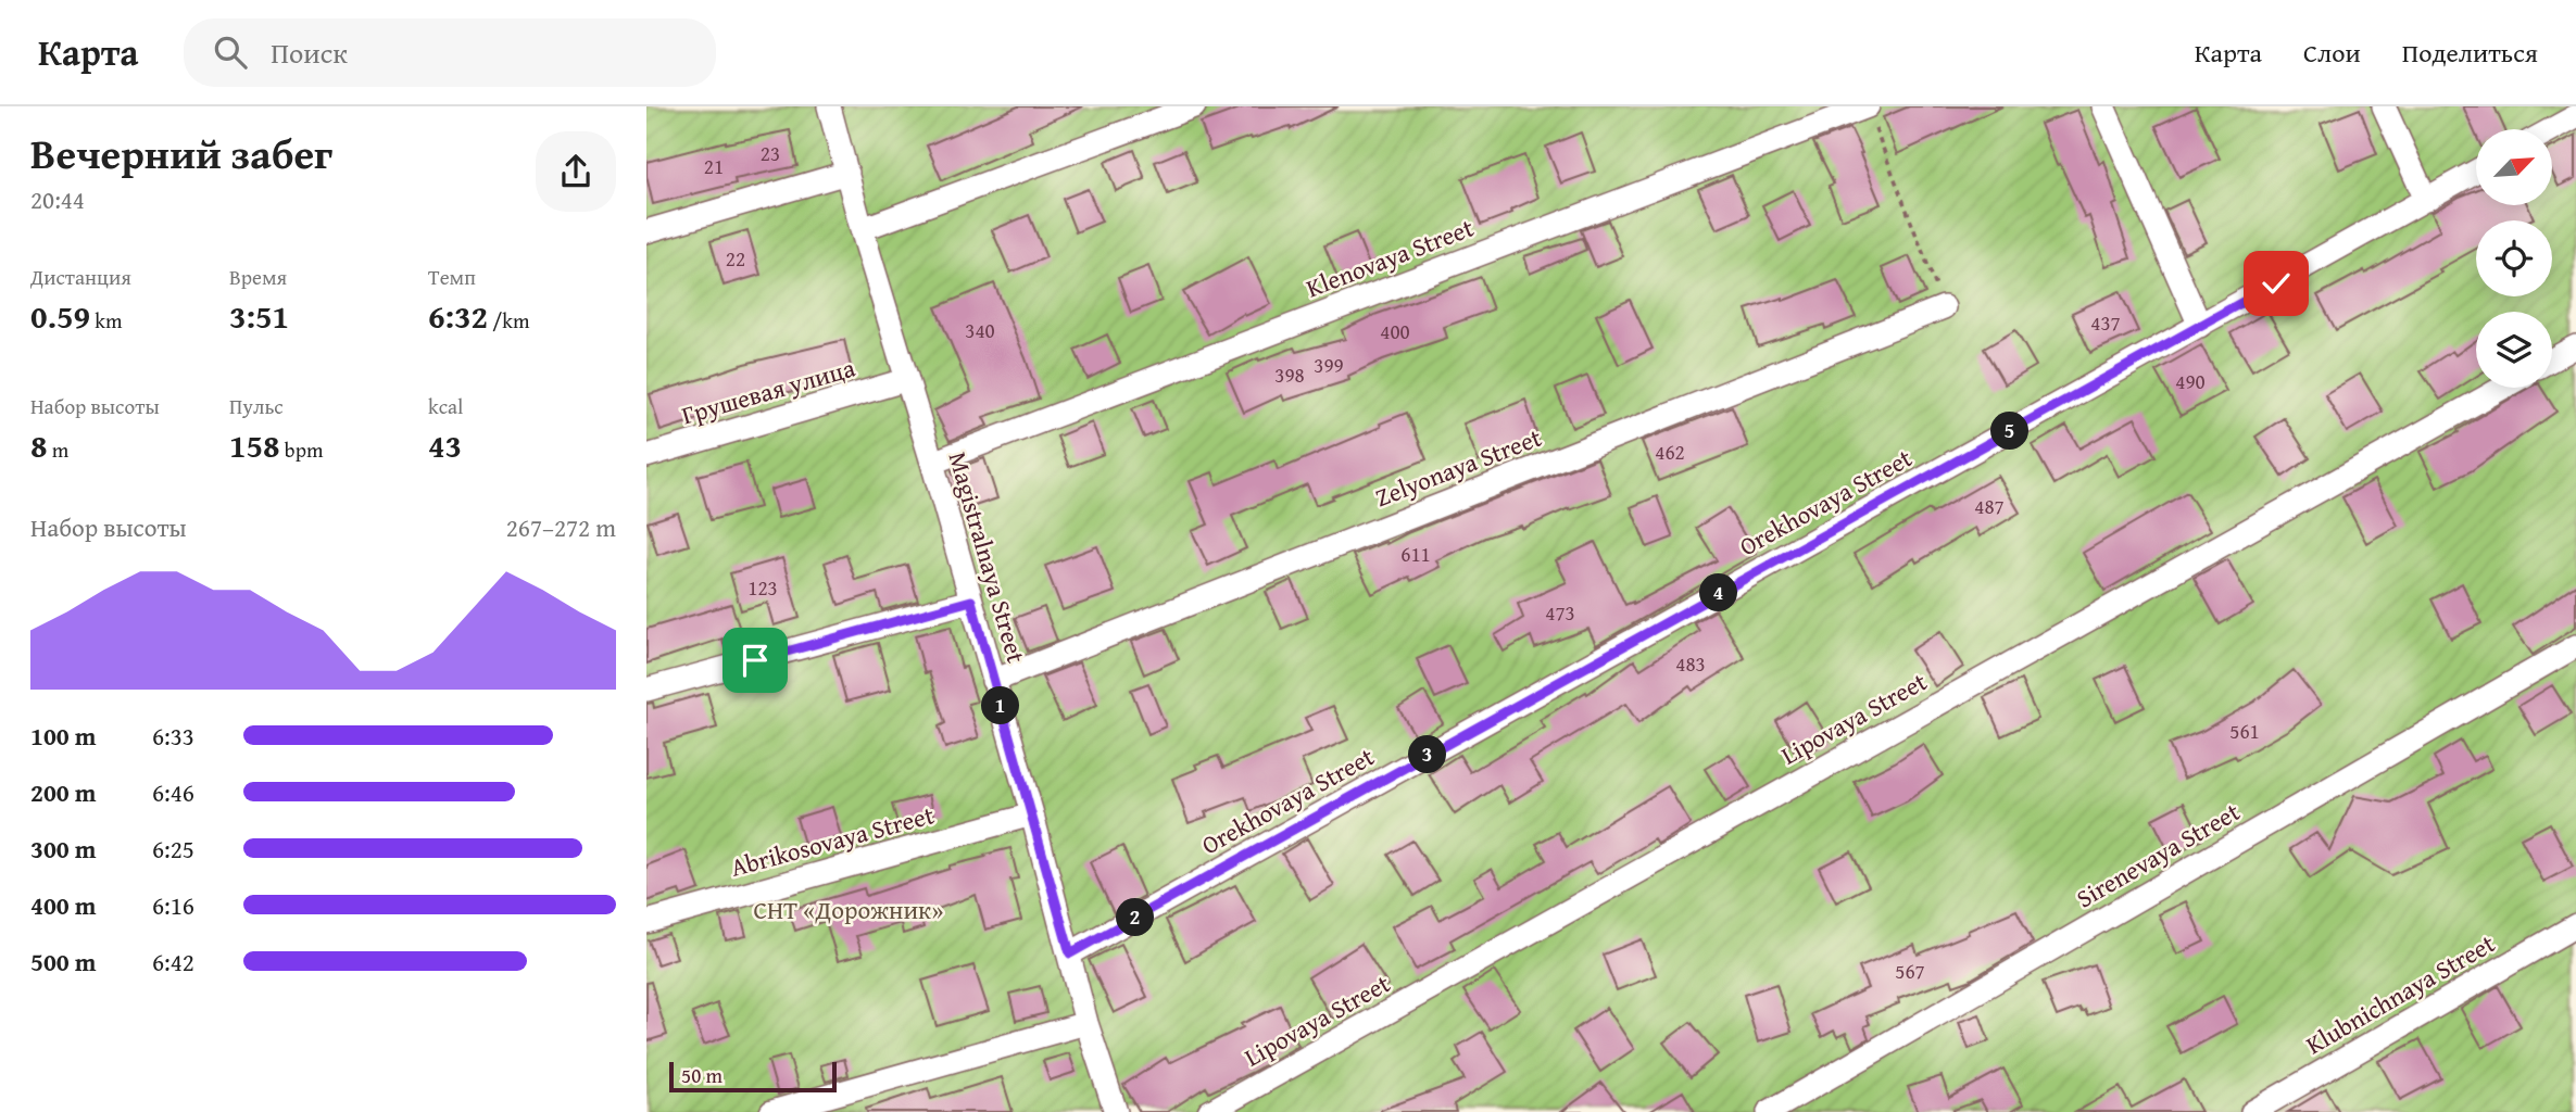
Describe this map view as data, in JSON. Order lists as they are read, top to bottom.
{
  "streets": {
    "street": [
      "Klenovaya Street",
      "Грушевая улица",
      "Zelyonaya Street",
      "Orekhovaya Street",
      "Magistralnaya Street",
      "Lipovaya Street",
      "Abrikosovaya Street",
      "Sirenevaya Street",
      "Klubnichnaya Street"
    ]
  },
  "crossings": [
    ["Klenovaya Street", "Magistralnaya Street"],
    ["Грушевая улица", "Magistralnaya Street"],
    ["Zelyonaya Street", "Magistralnaya Street"],
    ["Orekhovaya Street", "Magistralnaya Street"],
    ["Magistralnaya Street", "Abrikosovaya Street"]
  ],
  "parks": ["СНТ «Дорожник»"],
  "house_numbers": [
    "23",
    "21",
    "22",
    "437",
    "340",
    "400",
    "399",
    "398",
    "490",
    "462",
    "487",
    "611",
    "123",
    "473",
    "483",
    "561",
    "567"
  ],
  "scale_bar": "50 m",
  "north": "top right",
  "page": {
    "header": "Карта",
    "search": "Поиск",
    "nav": ["Карта", "Слои", "Поделиться"],
    "heading": ["Вечерний забег", "20:44"],
    "stats": [
      ["Дистанция", "0.59 km"],
      ["Время", "3:51"],
      ["Темп", "6:32 /km"],
      ["Набор высоты", "8 m"],
      ["Пульс", "158 bpm"],
      ["kcal", "43"]
    ],
    "pins": [
      "5",
      "4",
      "1",
      "3",
      "2"
    ],
    "chart": ["Набор высоты", "267–272 m"],
    "list": [
      {
        "name": "100 m",
        "note": "6:33"
      },
      {
        "name": "200 m",
        "note": "6:46"
      },
      {
        "name": "300 m",
        "note": "6:25"
      },
      {
        "name": "400 m",
        "note": "6:16"
      },
      {
        "name": "500 m",
        "note": "6:42"
      }
    ],
    "scale": "50 m"
  }
}
